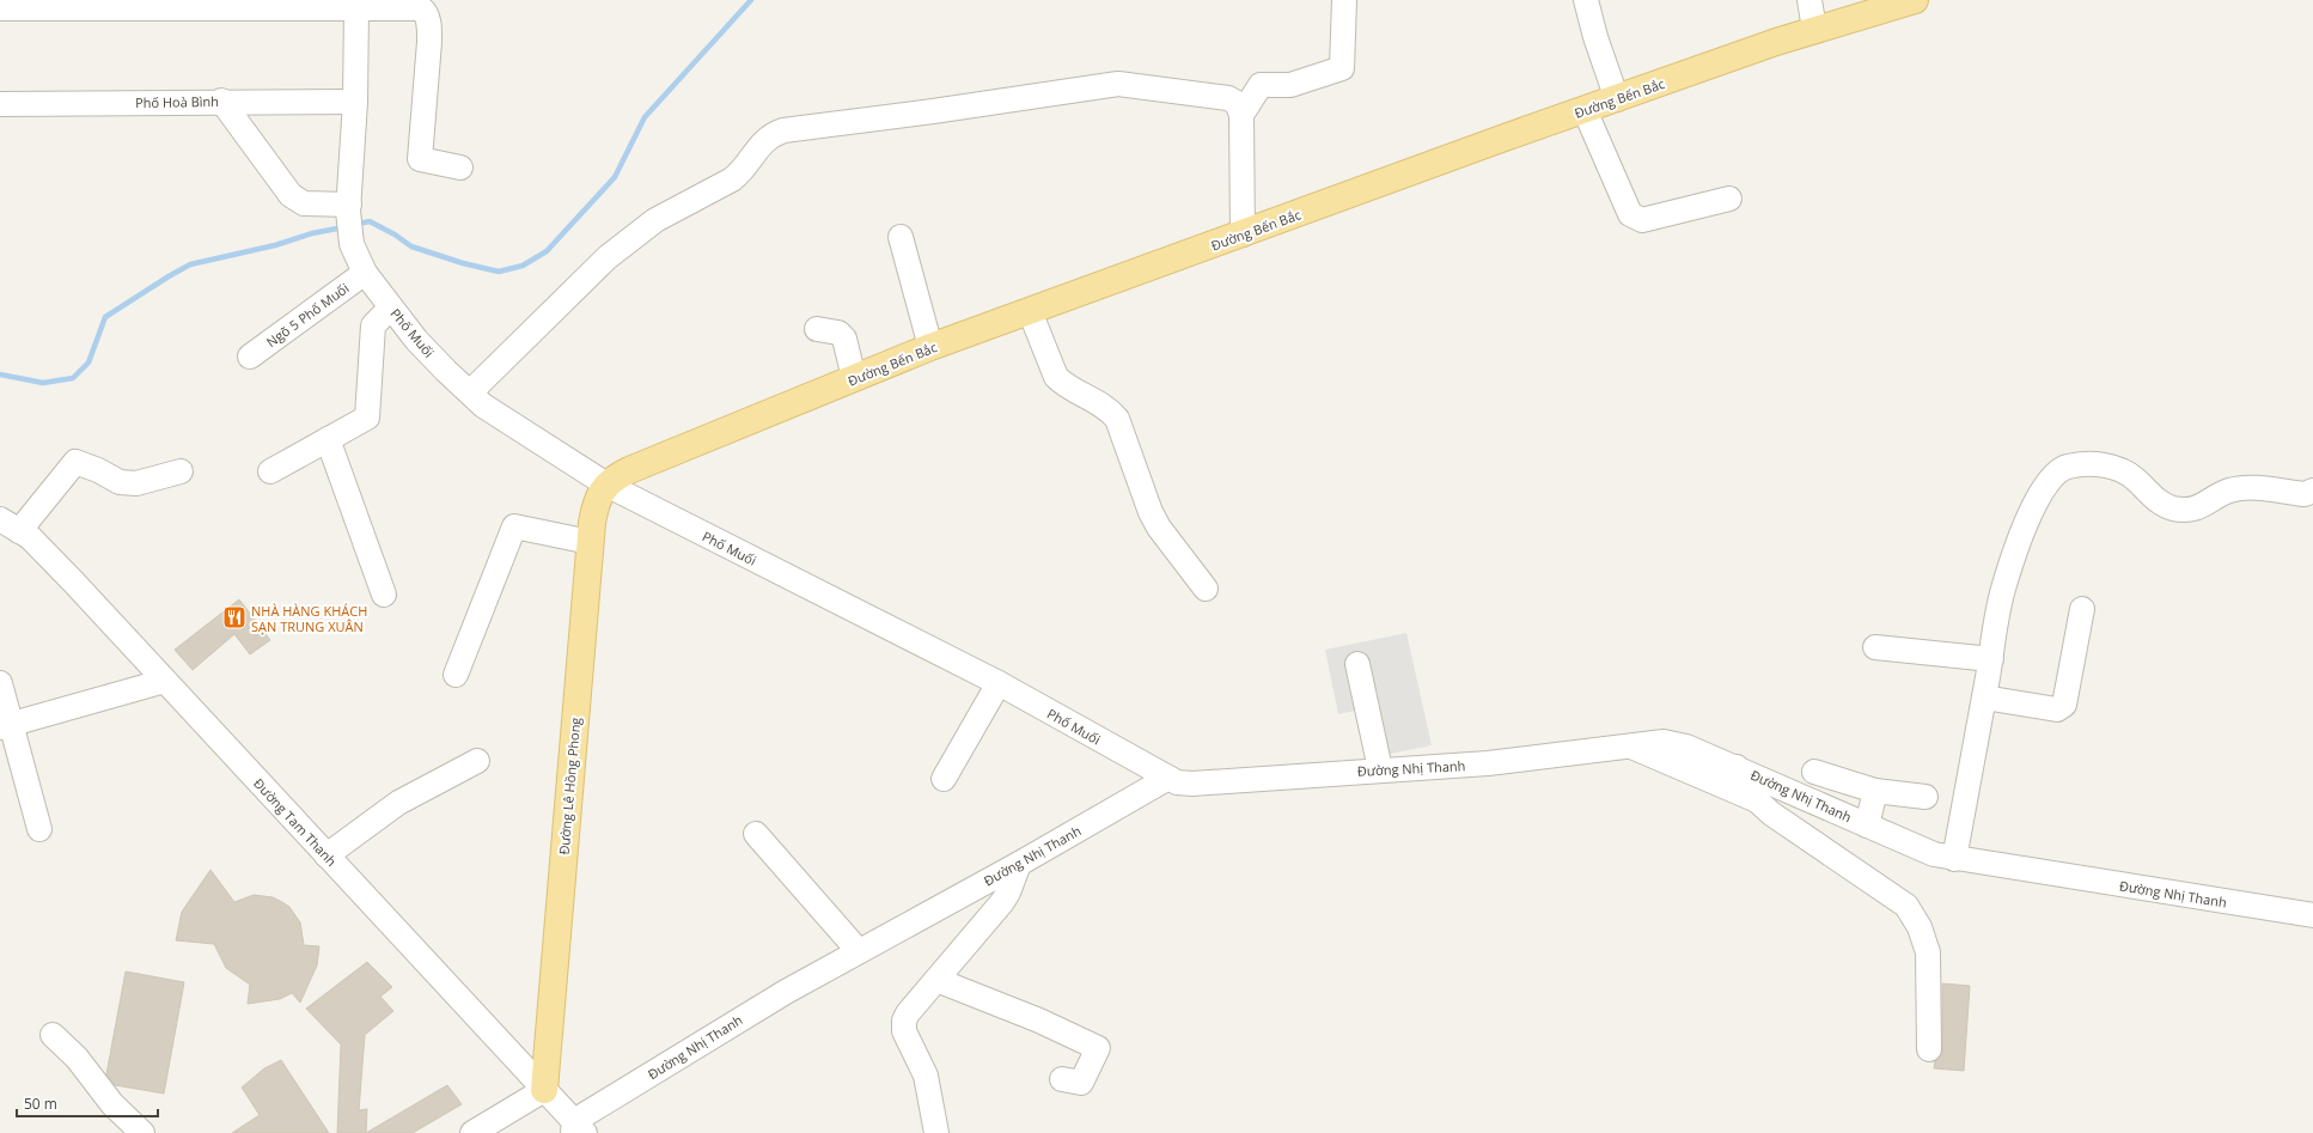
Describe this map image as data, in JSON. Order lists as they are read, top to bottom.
{
  "streets": {
    "main road": ["Đường Bến Bắc", "Đường Lê Hồng Phong"],
    "street": [
      "Phố Hoà Bình",
      "Ngõ 5 Phố Muối",
      "Phố Muối",
      "Đường Nhị Thanh",
      "Đường Tam Thanh"
    ]
  },
  "crossings": [
    ["Đường Bến Bắc", "Phố Muối"],
    ["Đường Bến Bắc", "Đường Lê Hồng Phong"],
    ["Ngõ 5 Phố Muối", "Phố Muối"],
    ["Phố Muối", "Đường Nhị Thanh"],
    ["Phố Muối", "Đường Lê Hồng Phong"],
    ["Đường Nhị Thanh", "Đường Tam Thanh"],
    ["Đường Lê Hồng Phong", "Đường Tam Thanh"]
  ],
  "places": {
    "restaurant": ["NHÀ HÀNG KHÁCH SẠN TRUNG XUÂN"]
  },
  "scale_bar": "50 m"
}
